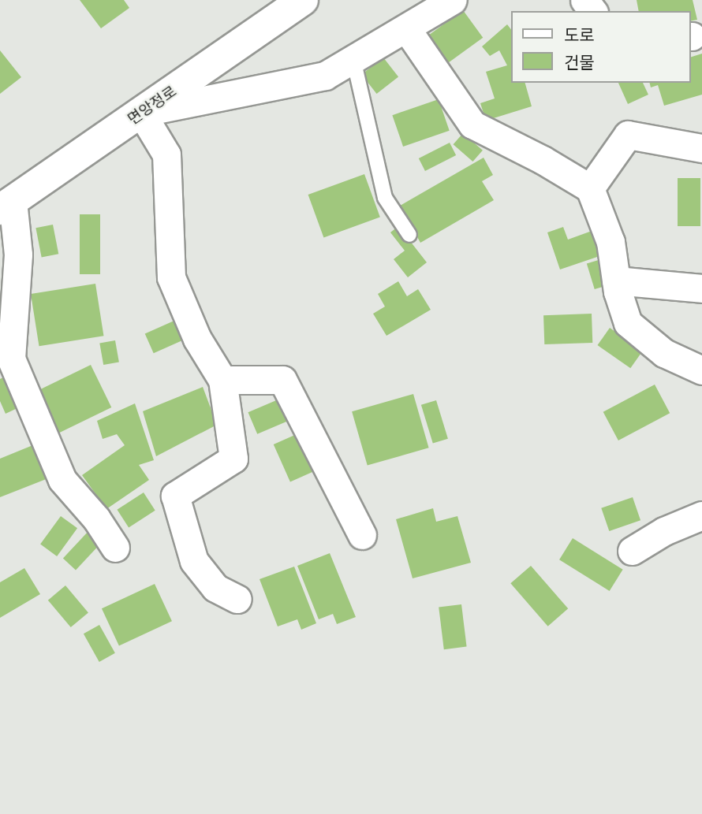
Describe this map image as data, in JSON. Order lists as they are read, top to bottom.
{
  "streets": {
    "main road": ["면앙정로"]
  },
  "legend": ["도로", "건물"]
}
